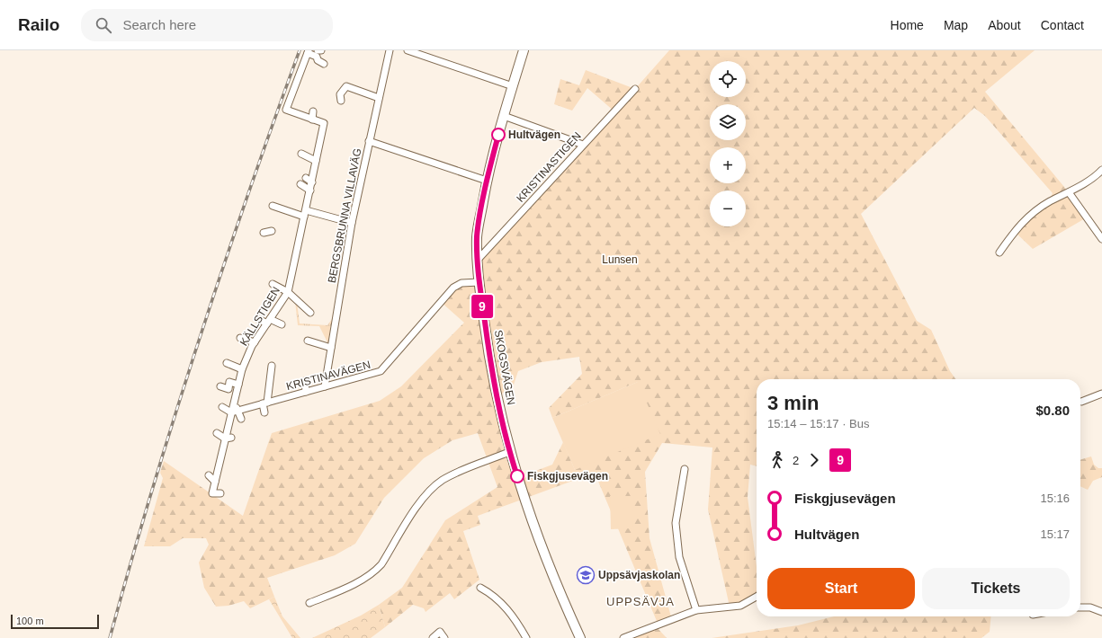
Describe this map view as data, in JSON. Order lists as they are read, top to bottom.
{
  "streets": {
    "street": [
      "KRISTINASTIGEN",
      "BERGSBRUNNA VILLAVÄG",
      "KÄLLSTIGEN",
      "SKOGSVÄGEN",
      "KRISTINAVÄGEN"
    ]
  },
  "crossings": [
    ["KRISTINASTIGEN", "SKOGSVÄGEN"],
    ["BERGSBRUNNA VILLAVÄG", "KRISTINAVÄGEN"],
    ["KÄLLSTIGEN", "KRISTINAVÄGEN"],
    ["SKOGSVÄGEN", "KRISTINAVÄGEN"]
  ],
  "districts": ["UPPSÄVJA"],
  "parks": ["Lunsen"],
  "places": {
    "other": ["Hultvägen", "Fiskgjusevägen"],
    "school or university": ["Uppsävjaskolan"]
  },
  "lines": ["bus line 9"],
  "scale_bar": "100 m",
  "page": {
    "header": "Railo",
    "search": "Search here",
    "nav": [
      "Home",
      "Map",
      "About",
      "Contact"
    ],
    "on_map": "9",
    "map_buttons": ["+", "−"],
    "heading": ["3 min", "15:14 – 15:17 · Bus", "$0.80"],
    "legs": ["2", "9"],
    "list": [
      {
        "name": "Fiskgjusevägen",
        "value": "15:16"
      },
      {
        "name": "Hultvägen",
        "value": "15:17"
      }
    ],
    "buttons": ["Start", "Tickets"],
    "scale": "100 m"
  }
}
